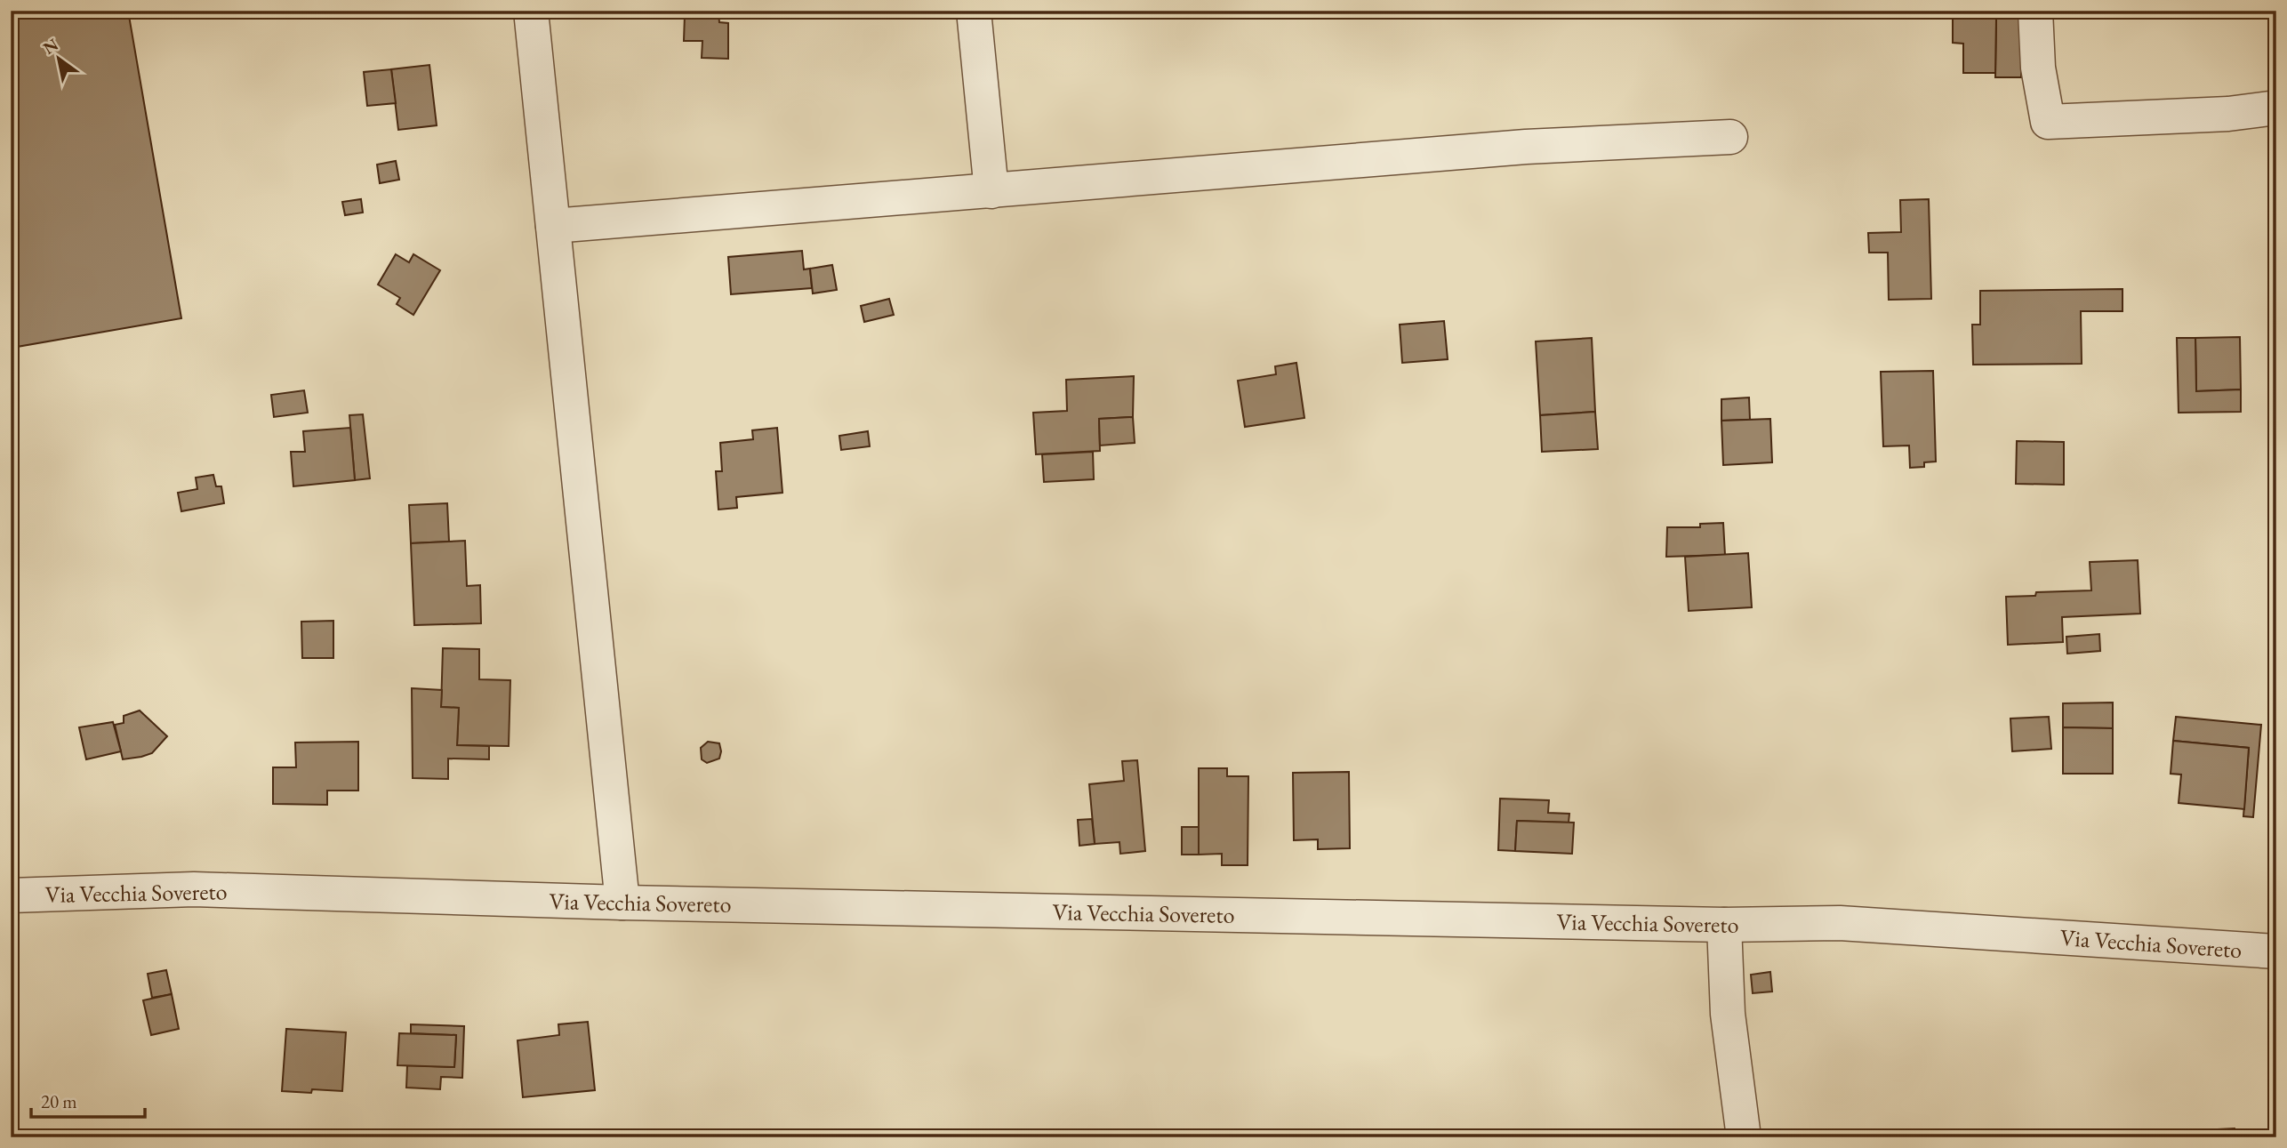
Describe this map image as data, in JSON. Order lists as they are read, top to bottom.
{
  "streets": {
    "street": ["Via Vecchia Sovereto"]
  },
  "scale_bar": "20 m",
  "north": "top left"
}
